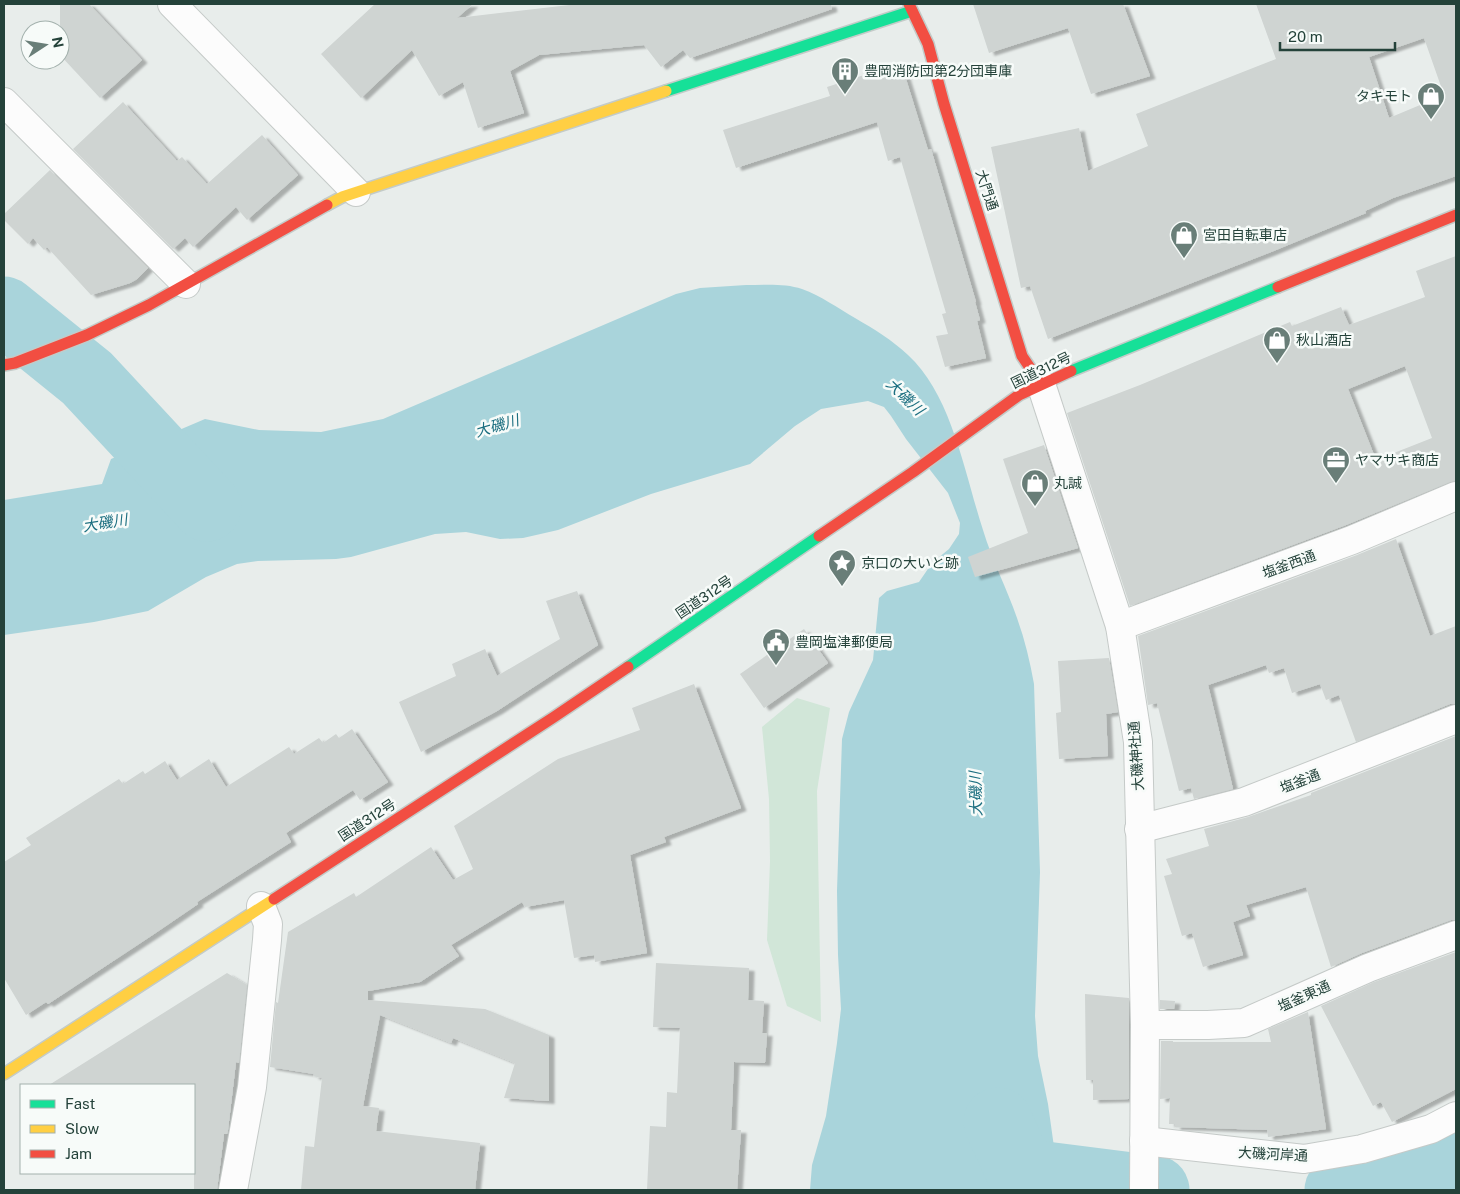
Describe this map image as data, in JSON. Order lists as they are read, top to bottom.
{
  "streets": {
    "main road": ["大門通", "国道312号"],
    "street": [
      "塩釜西通",
      "大磯神社通",
      "塩釜通",
      "塩釜東通",
      "大磯河岸通"
    ]
  },
  "crossings": [
    ["大門通", "国道312号"],
    ["大門通", "大磯神社通"],
    ["国道312号", "大磯神社通"],
    ["塩釜西通", "大磯神社通"],
    ["大磯神社通", "塩釜通"],
    ["大磯神社通", "塩釜東通"],
    ["大磯神社通", "大磯河岸通"]
  ],
  "water": ["大磯川"],
  "places": {
    "building": ["豊岡消防団第2分団車庫"],
    "shop": [
      "タキモト",
      "宮田自転車店",
      "秋山酒店",
      "丸誠"
    ],
    "office": ["ヤマサキ商店"],
    "place": ["京口の大いと跡"],
    "public building": ["豊岡塩津郵便局"]
  },
  "legend": ["Fast", "Slow", "Jam"],
  "scale_bar": "20 m",
  "north": "right"
}
